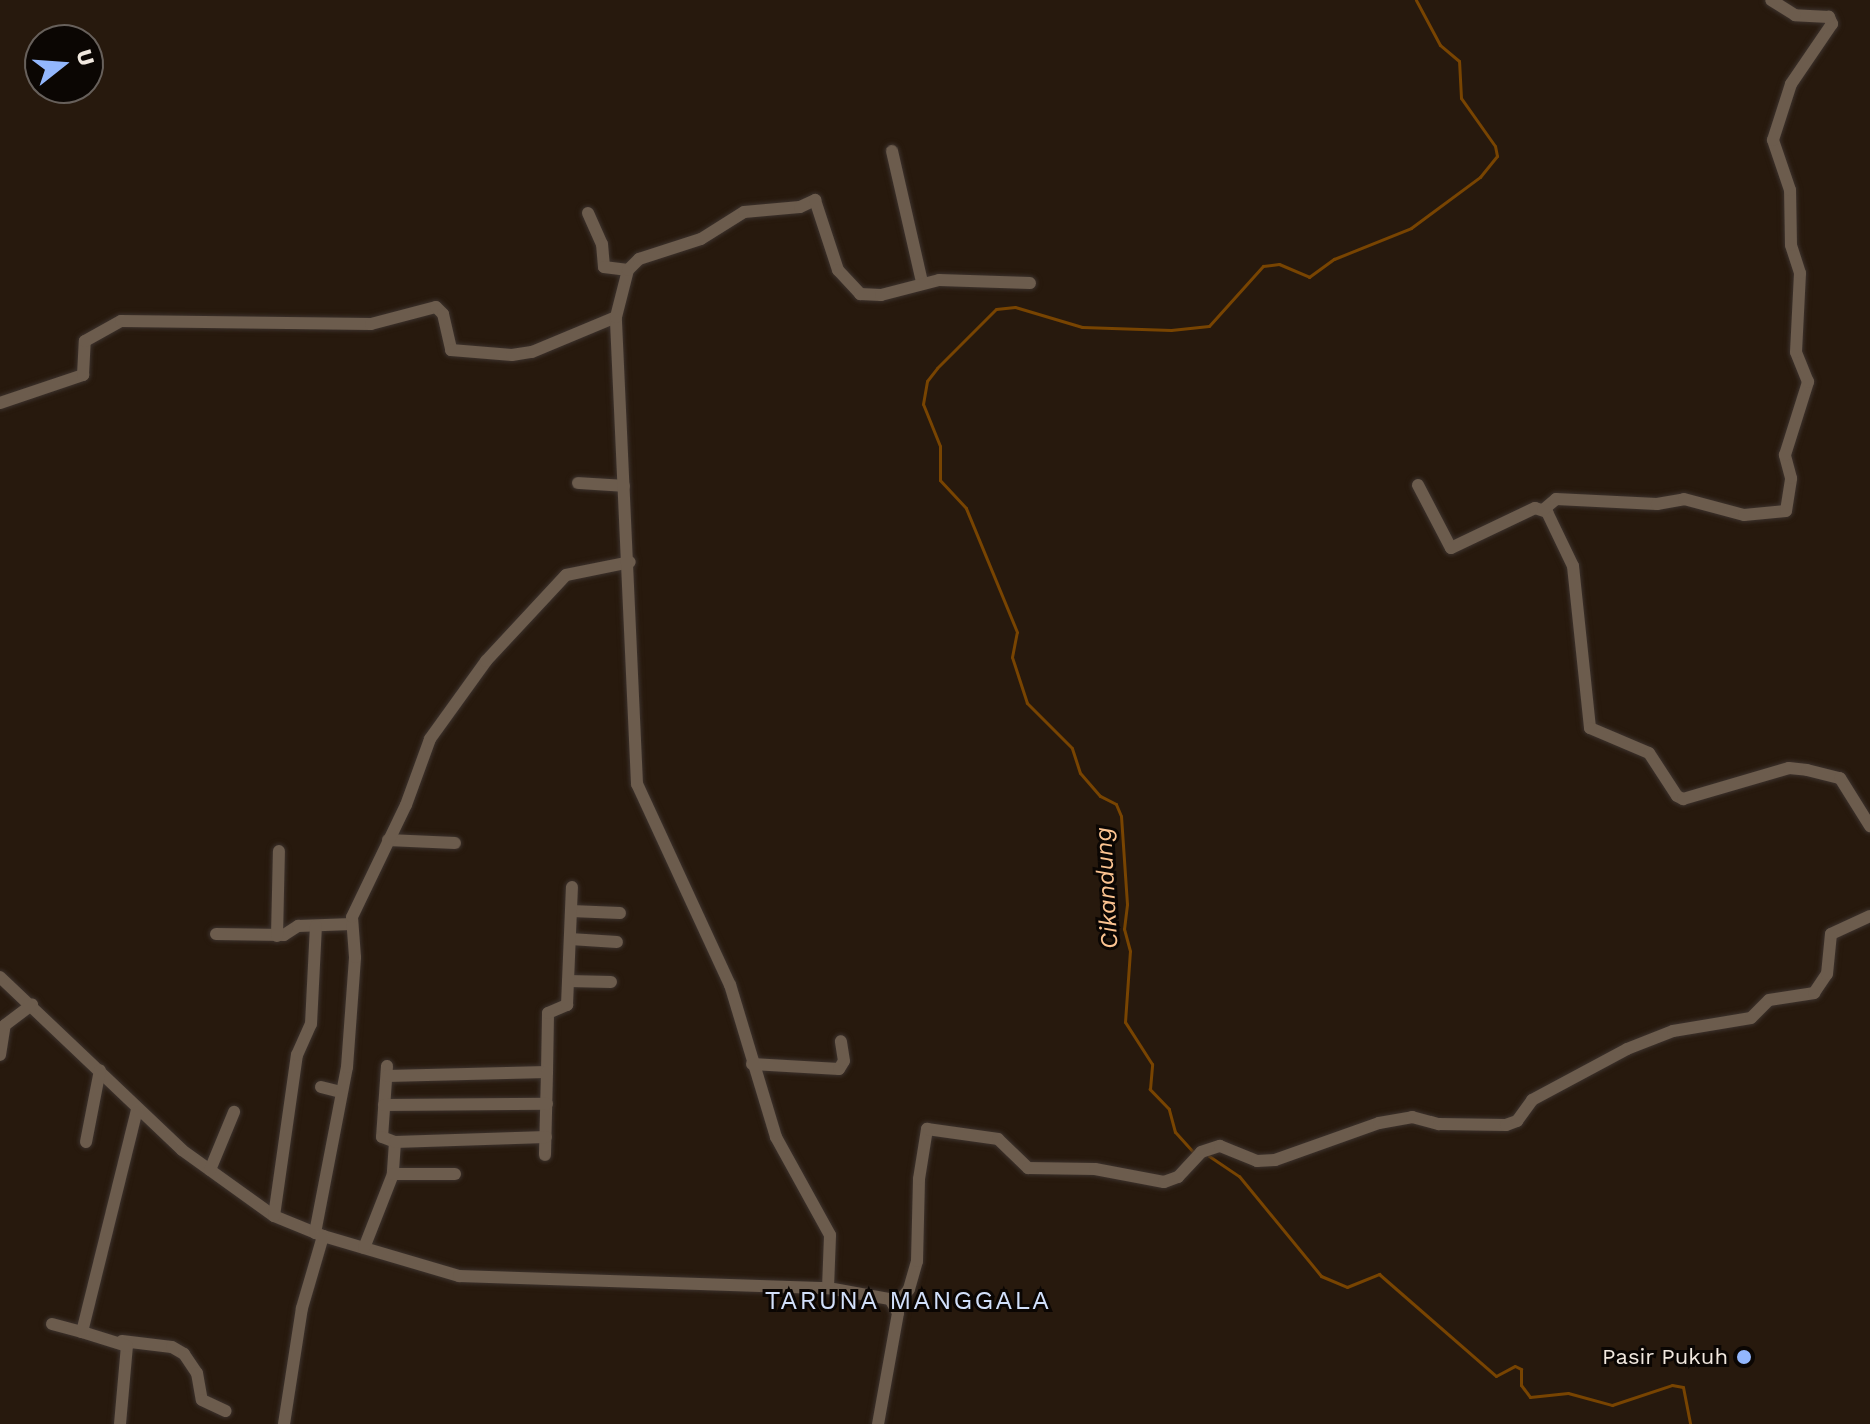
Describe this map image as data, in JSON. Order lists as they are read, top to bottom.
{
  "districts": ["TARUNA MANGGALA"],
  "water": ["Cikandung"],
  "places": ["Pasir Pukuh"],
  "north": "right"
}
